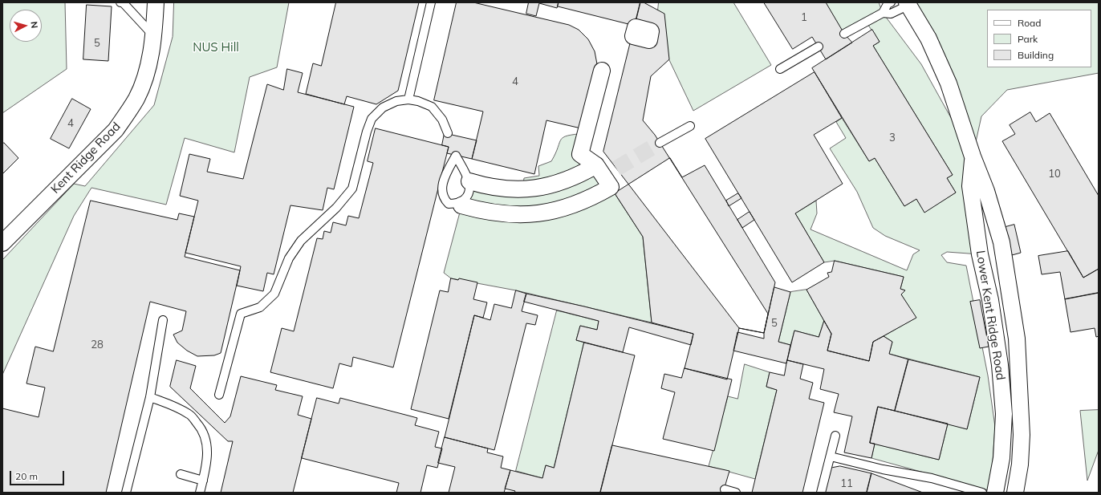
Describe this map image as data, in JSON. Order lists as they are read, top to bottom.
{
  "streets": {
    "street": ["Kent Ridge Road", "Lower Kent Ridge Road"]
  },
  "parks": ["NUS Hill"],
  "house_numbers": [
    "1",
    "5",
    "4",
    "4",
    "3",
    "10",
    "5",
    "28",
    "11"
  ],
  "legend": ["Road", "Park", "Building"],
  "scale_bar": "20 m",
  "north": "right"
}
